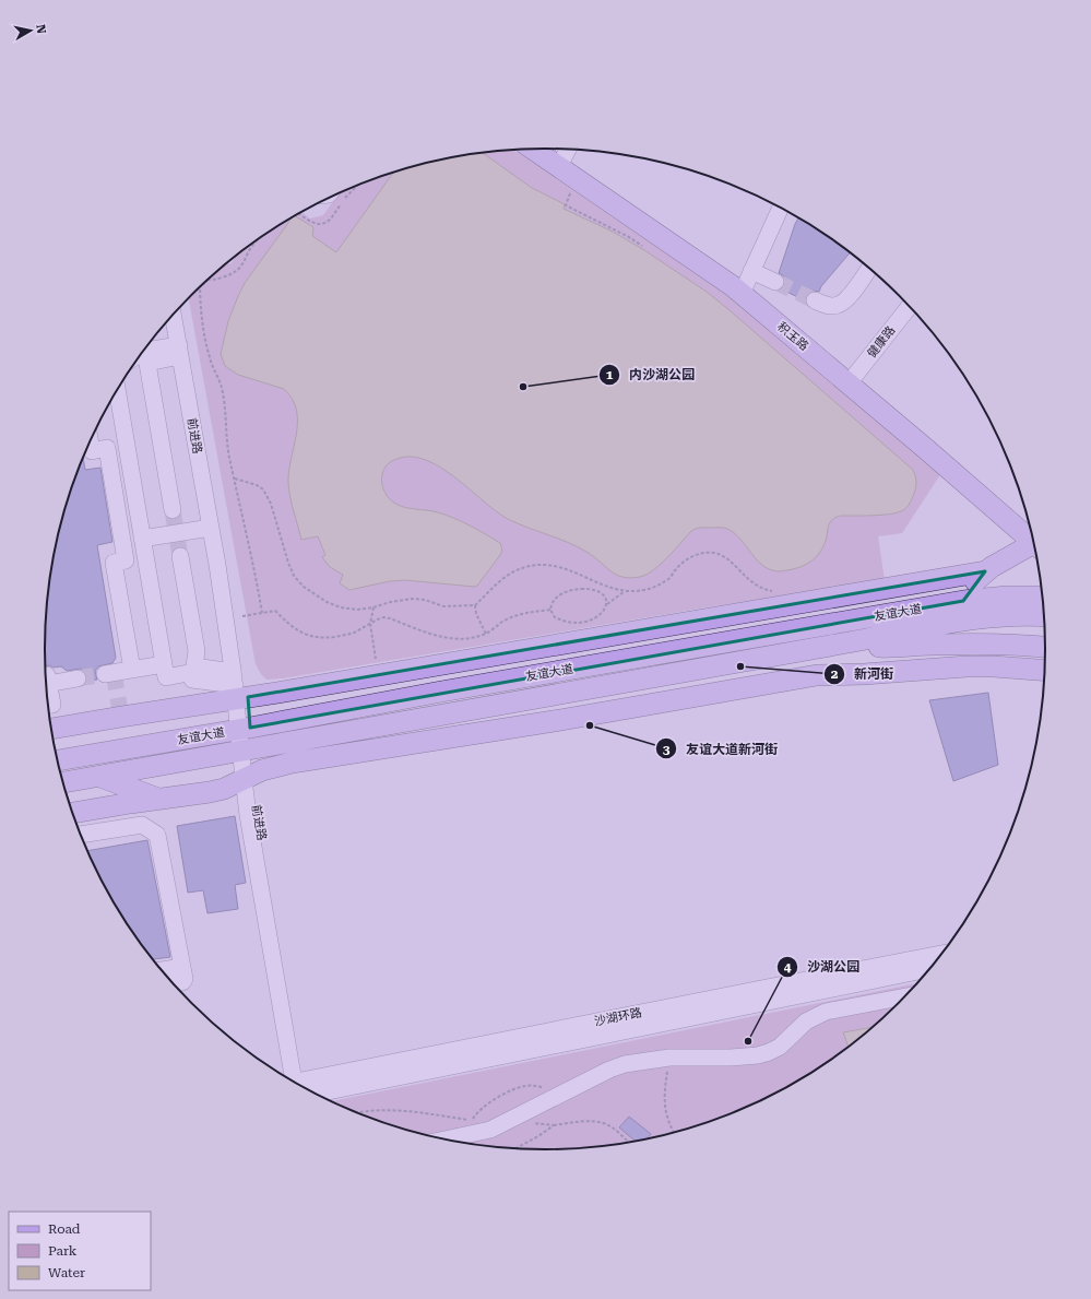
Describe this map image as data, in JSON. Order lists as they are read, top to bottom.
{
  "streets": {
    "main road": ["积玉路", "友谊大道"],
    "street": ["健康路", "前进路", "沙湖环路"]
  },
  "crossings": [
    ["积玉路", "健康路"],
    ["前进路", "友谊大道"],
    ["前进路", "沙湖环路"]
  ],
  "places": [
    "内沙湖公园",
    "新河街",
    "友谊大道新河街",
    "沙湖公园"
  ],
  "legend": ["Road", "Park", "Water"],
  "north": "right"
}
